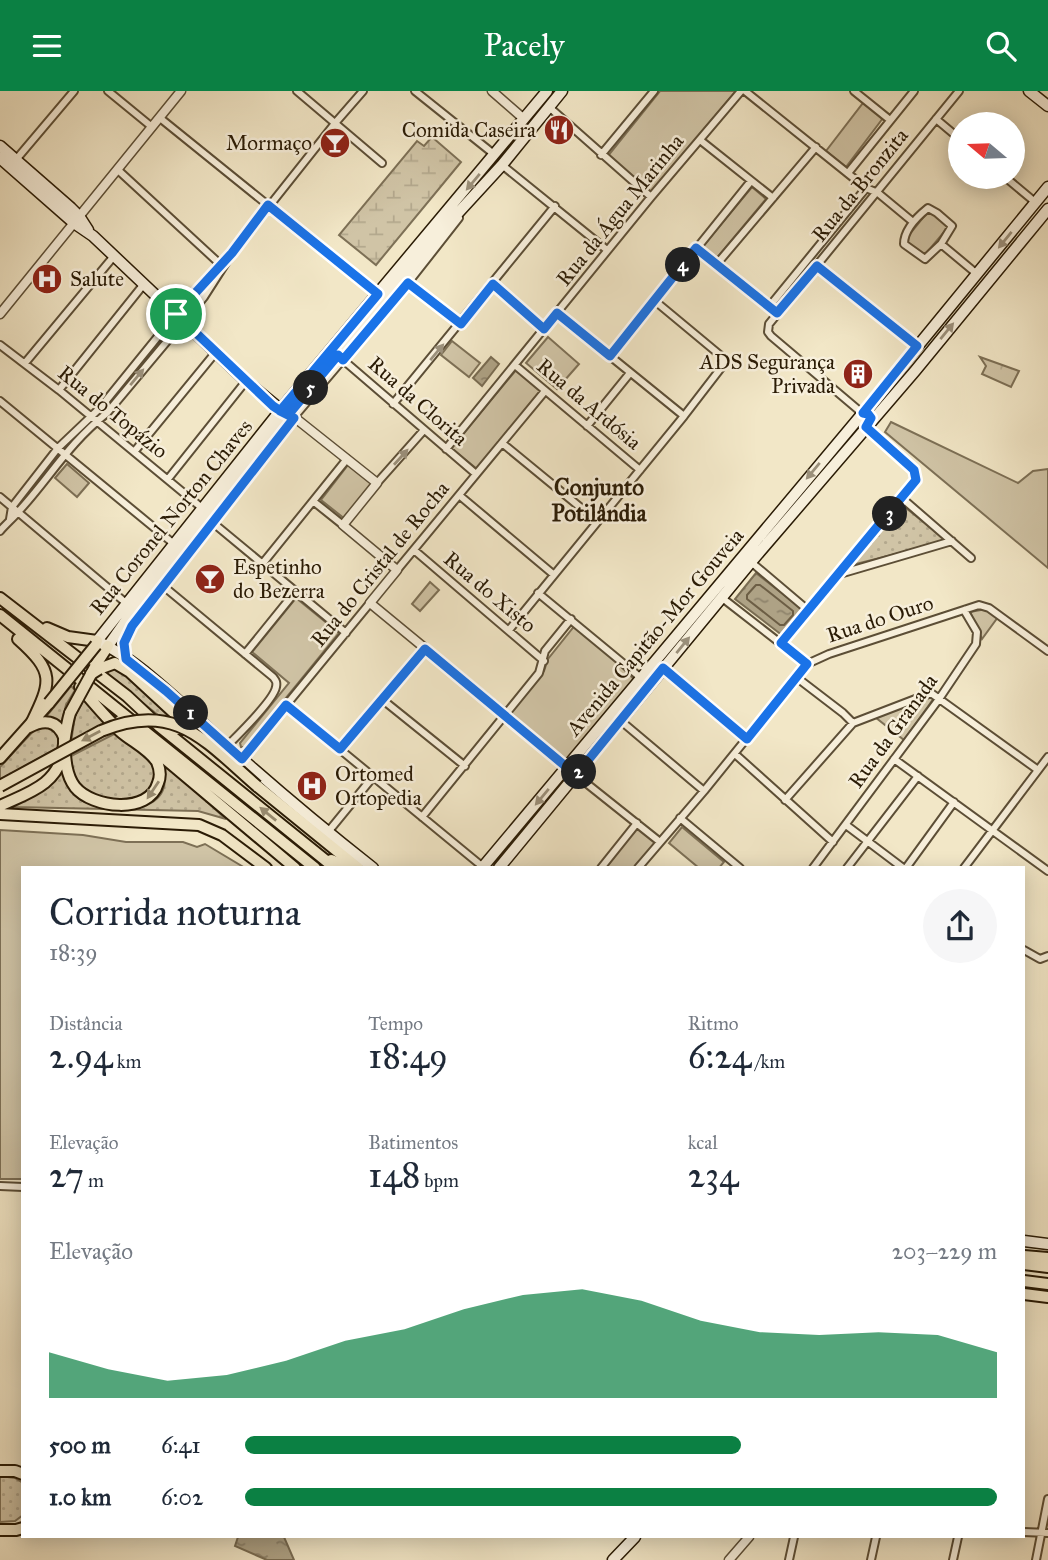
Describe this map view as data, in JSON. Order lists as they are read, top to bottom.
{
  "streets": {
    "main road": ["Rua Coronel Norton Chaves", "Avenida Capitão-Mor Gouveia"],
    "street": [
      "Rua da Bronzita",
      "Rua da Água Marinha",
      "Rua da Clorita",
      "Rua da Ardósia",
      "Rua do Topázio",
      "Rua do Cristal de Rocha",
      "Rua do Xisto",
      "Rua do Ouro",
      "Rua da Granada"
    ]
  },
  "crossings": [
    ["Rua da Água Marinha", "Rua da Clorita"],
    ["Rua da Água Marinha", "Rua da Ardósia"],
    ["Rua da Clorita", "Rua Coronel Norton Chaves"],
    ["Rua da Clorita", "Rua do Cristal de Rocha"],
    ["Rua da Ardósia", "Rua do Cristal de Rocha"],
    ["Rua do Topázio", "Rua Coronel Norton Chaves"],
    ["Rua do Cristal de Rocha", "Rua do Xisto"],
    ["Rua do Ouro", "Rua da Granada"]
  ],
  "districts": ["Conjunto Potilândia"],
  "places": {
    "restaurant": ["Comida Caseira"],
    "bar": ["Mormaço", "Espetinho do Bezerra"],
    "hospital": ["Salute", "Ortomed Ortopedia"],
    "building": ["ADS Segurança Privada"]
  },
  "north": "left",
  "page": {
    "header": "Pacely",
    "pins": [
      "4",
      "5",
      "3",
      "1",
      "2"
    ],
    "heading": ["Corrida noturna", "18:39"],
    "stats": [
      ["Distância", "2.94 km"],
      ["Tempo", "18:49"],
      ["Ritmo", "6:24 /km"],
      ["Elevação", "27 m"],
      ["Batimentos", "148 bpm"],
      ["kcal", "234"]
    ],
    "chart": ["Elevação", "203–229 m"],
    "list": [
      {
        "name": "500 m",
        "note": "6:41"
      },
      {
        "name": "1.0 km",
        "note": "6:02"
      }
    ]
  }
}
